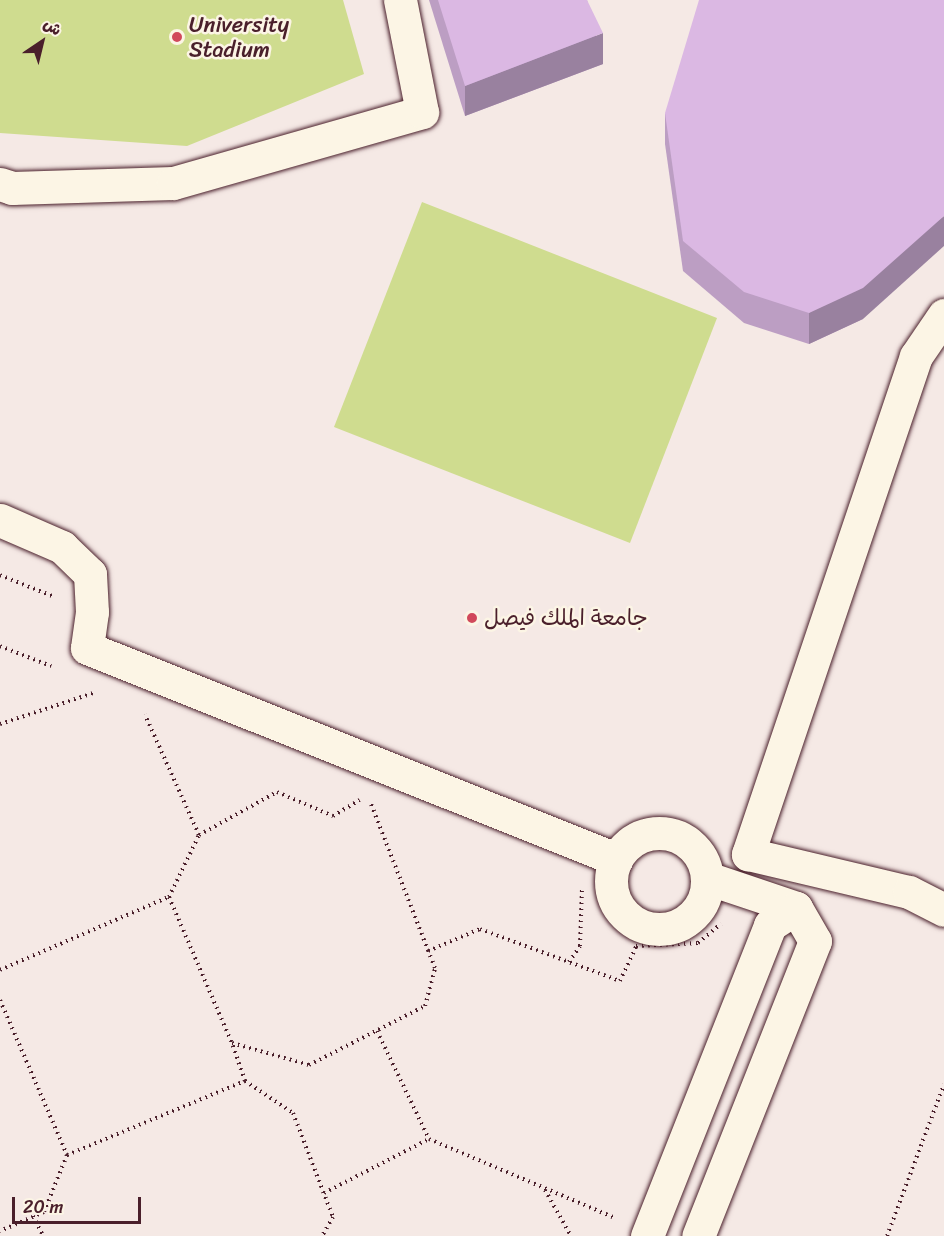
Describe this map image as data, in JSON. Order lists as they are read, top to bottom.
{
  "places": ["University Stadium", "جامعة الملك فيصل"],
  "scale_bar": "20 m",
  "north": "top right"
}
